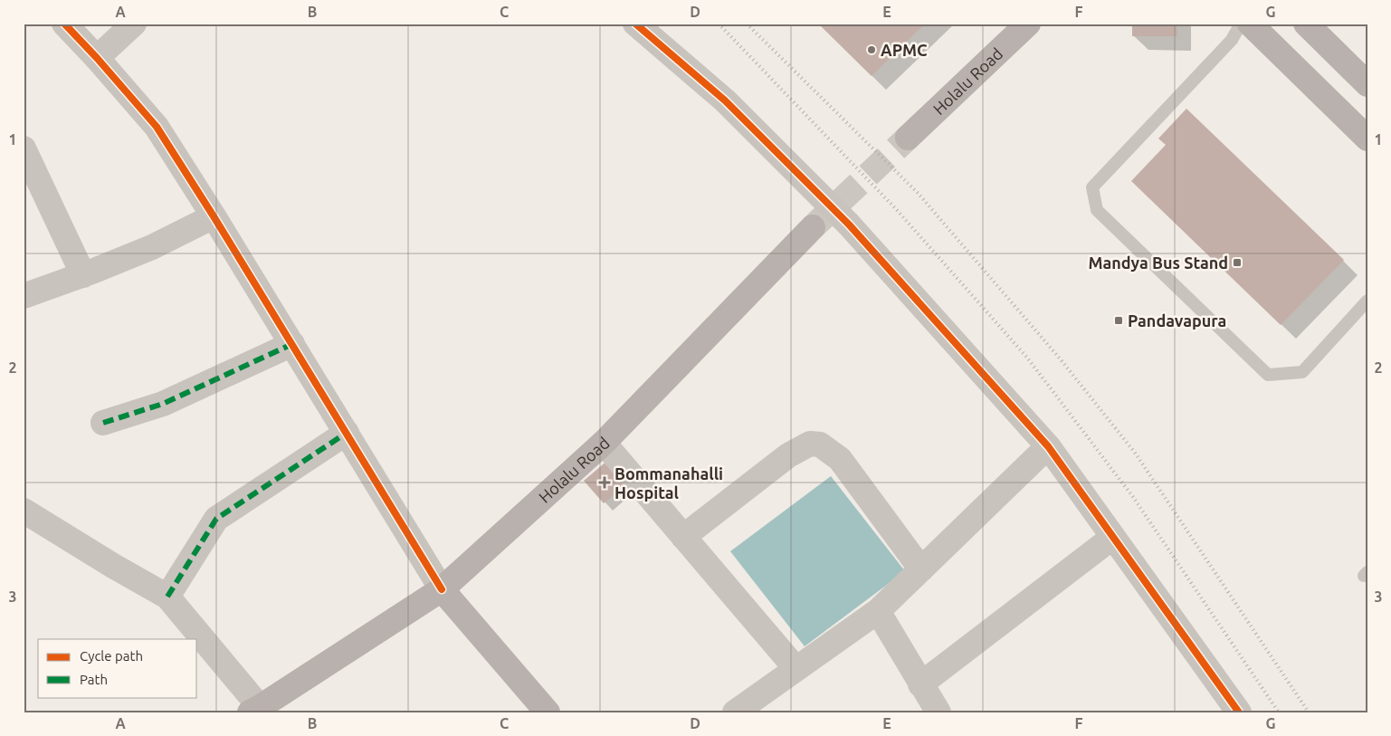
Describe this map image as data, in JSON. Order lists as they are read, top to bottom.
{
  "streets": {
    "main road": ["Holalu Road"]
  },
  "places": {
    "other": ["APMC"],
    "transit": ["Mandya Bus Stand", "Pandavapura"],
    "health": ["Bommanahalli Hospital"]
  },
  "legend": ["Cycle path", "Path"],
  "grid": {
    "columns": [
      "A",
      "B",
      "C",
      "D",
      "E",
      "F",
      "G"
    ],
    "rows": ["1", "2", "3"]
  }
}
